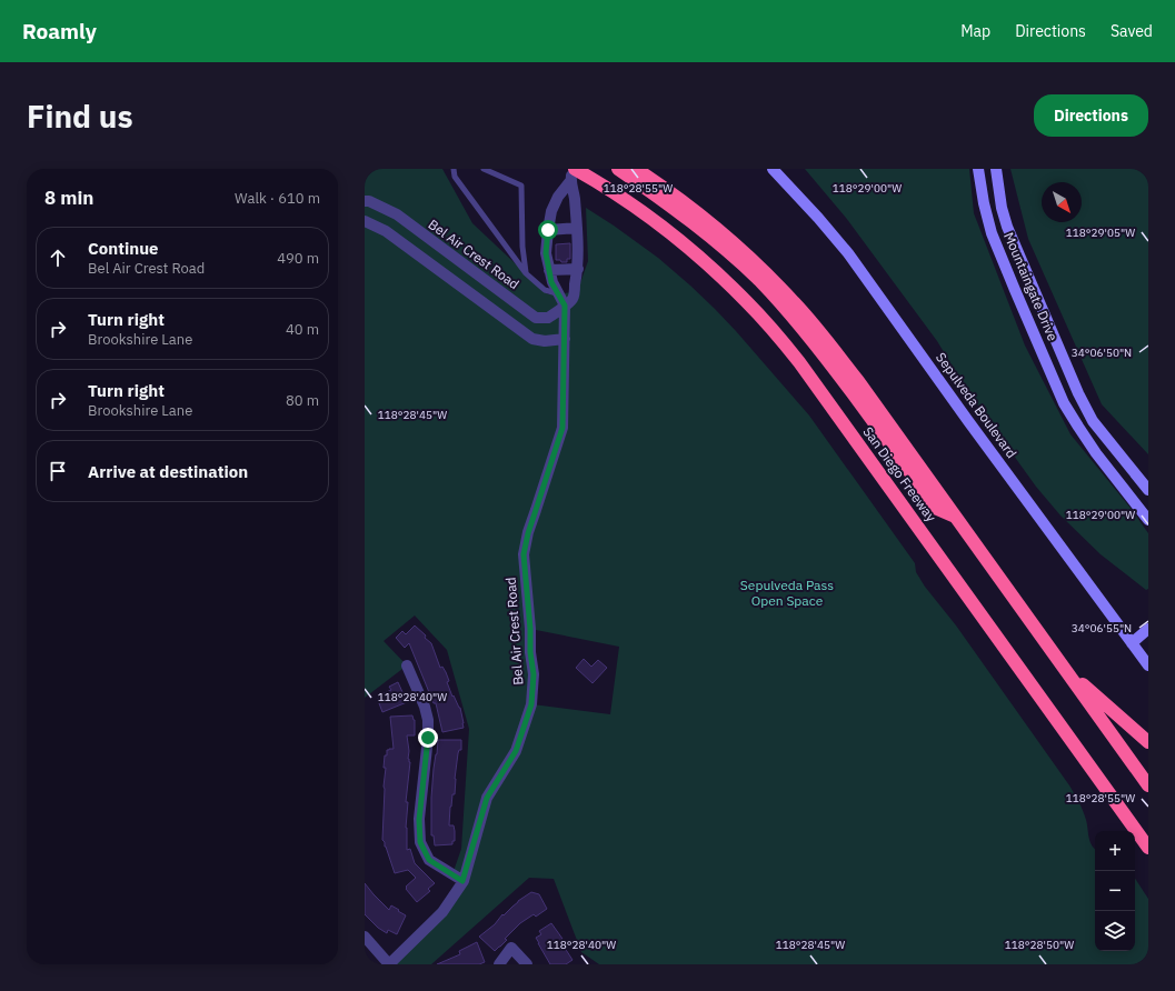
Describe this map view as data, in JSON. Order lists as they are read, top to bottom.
{
  "streets": {
    "highway": ["San Diego Freeway"],
    "street": ["Bel Air Crest Road", "Mountaingate Drive", "Sepulveda Boulevard"]
  },
  "crossings": [
    ["Bel Air Crest Road", "San Diego Freeway"]
  ],
  "parks": ["Sepulveda Pass Open Space"],
  "north": "bottom right",
  "page": {
    "header": "Roamly",
    "nav": ["Map", "Directions", "Saved"],
    "buttons": "Directions",
    "title": "Find us",
    "heading": ["8 min", "Walk · 610 m"],
    "list": [
      ["Continue", "Bel Air Crest Road", "490 m"],
      ["Turn right", "Brookshire Lane", "40 m"],
      ["Turn right", "Brookshire Lane", "80 m"],
      "Arrive at destination"
    ],
    "map_buttons": ["+", "−"]
  },
  "coordinates": [
    "118°29'00\"W",
    "118°28'55\"W",
    "118°29'05\"W",
    "34°06'50\"N",
    "118°28'45\"W",
    "34°06'55\"N",
    "118°28'40\"W",
    "118°28'50\"W"
  ]
}
